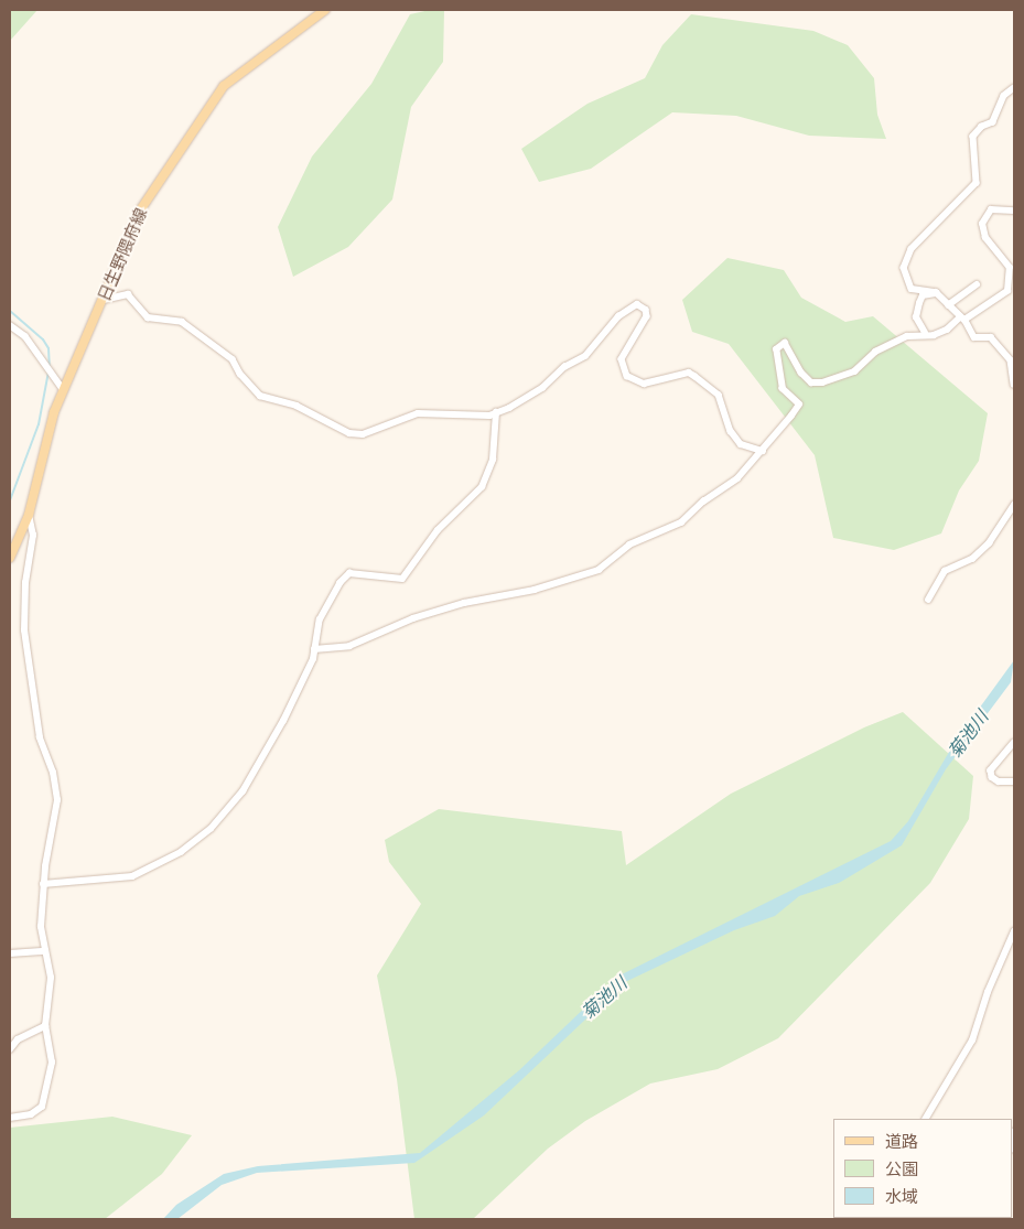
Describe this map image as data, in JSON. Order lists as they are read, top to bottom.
{
  "streets": {
    "main road": ["日生野隈府線"]
  },
  "water": ["菊池川"],
  "legend": ["道路", "公園", "水域"]
}
